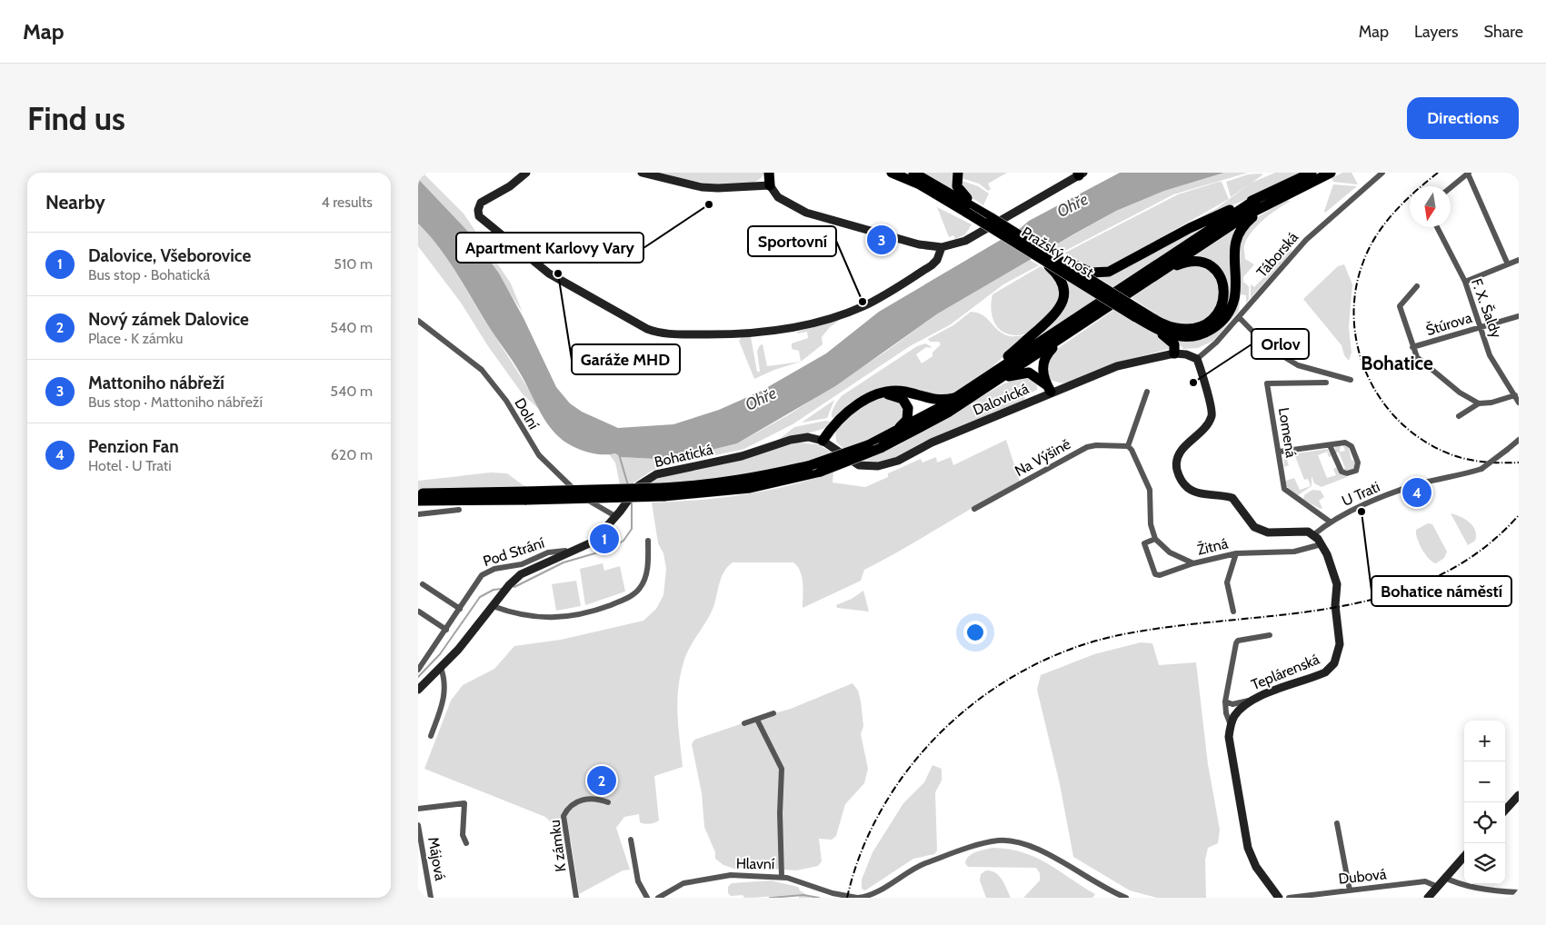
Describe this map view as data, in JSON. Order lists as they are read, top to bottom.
{
  "streets": {
    "highway": ["Pražský most"],
    "street": [
      "Táborská",
      "F. X. Šaldy",
      "Štúrova",
      "Dalovická",
      "Dolní",
      "Lomená",
      "Bohatická",
      "Na Výšině",
      "U Trati",
      "Žitná",
      "Pod Strání",
      "Teplárenská",
      "K zámku",
      "Májová",
      "Hlavní",
      "Dubová"
    ]
  },
  "crossings": [
    ["Táborská", "Dalovická"],
    ["F. X. Šaldy", "Štúrova"],
    ["Dalovická", "Bohatická"],
    ["Dolní", "Bohatická"],
    ["Lomená", "U Trati"],
    ["Bohatická", "Pod Strání"],
    ["U Trati", "Teplárenská"],
    ["Žitná", "Teplárenská"]
  ],
  "districts": ["Bohatice"],
  "water": ["Ohře"],
  "places": [
    "Apartment Karlovy Vary",
    "Garáže MHD",
    "Sportovní",
    "Orlov",
    "Bohatice náměstí"
  ],
  "north": "bottom",
  "page": {
    "header": "Map",
    "nav": ["Map", "Layers", "Share"],
    "buttons": "Directions",
    "title": "Find us",
    "heading": ["Nearby", "4 results"],
    "pins": [
      "3",
      "4",
      "1",
      "2"
    ],
    "list": [
      {
        "mark": "1",
        "name": "Dalovice, Všeborovice",
        "note": "Bus stop · Bohatická",
        "value": "510 m"
      },
      {
        "mark": "2",
        "name": "Nový zámek Dalovice",
        "note": "Place · K zámku",
        "value": "540 m"
      },
      {
        "mark": "3",
        "name": "Mattoniho nábřeží",
        "note": "Bus stop · Mattoniho nábřeží",
        "value": "540 m"
      },
      {
        "mark": "4",
        "name": "Penzion Fan",
        "note": "Hotel · U Trati",
        "value": "620 m"
      }
    ],
    "map_buttons": ["+", "−"]
  }
}
